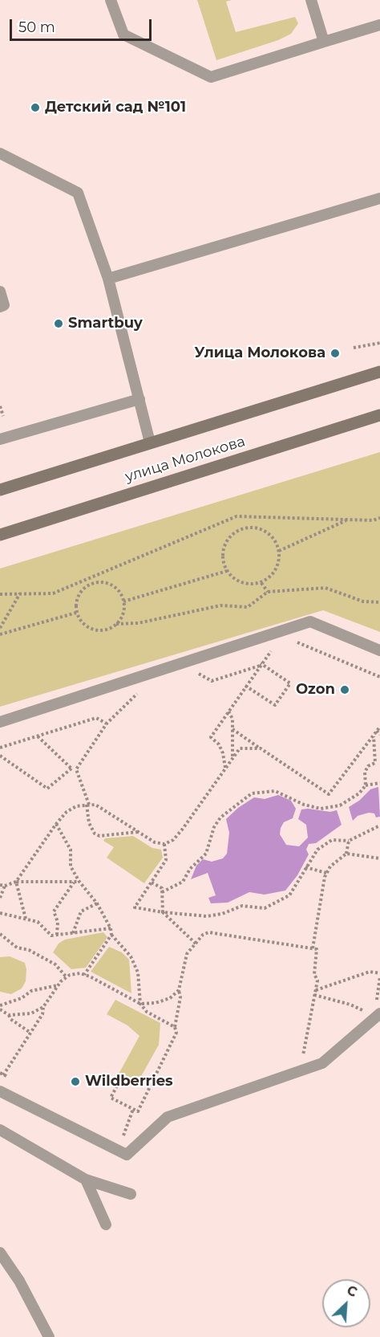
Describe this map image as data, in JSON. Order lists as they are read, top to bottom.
{
  "streets": {
    "street": ["улица Молокова"]
  },
  "places": [
    "Детский сад №101",
    "Smartbuy",
    "Улица Молокова",
    "Ozon",
    "Wildberries"
  ],
  "scale_bar": "50 m",
  "north": "top right"
}
